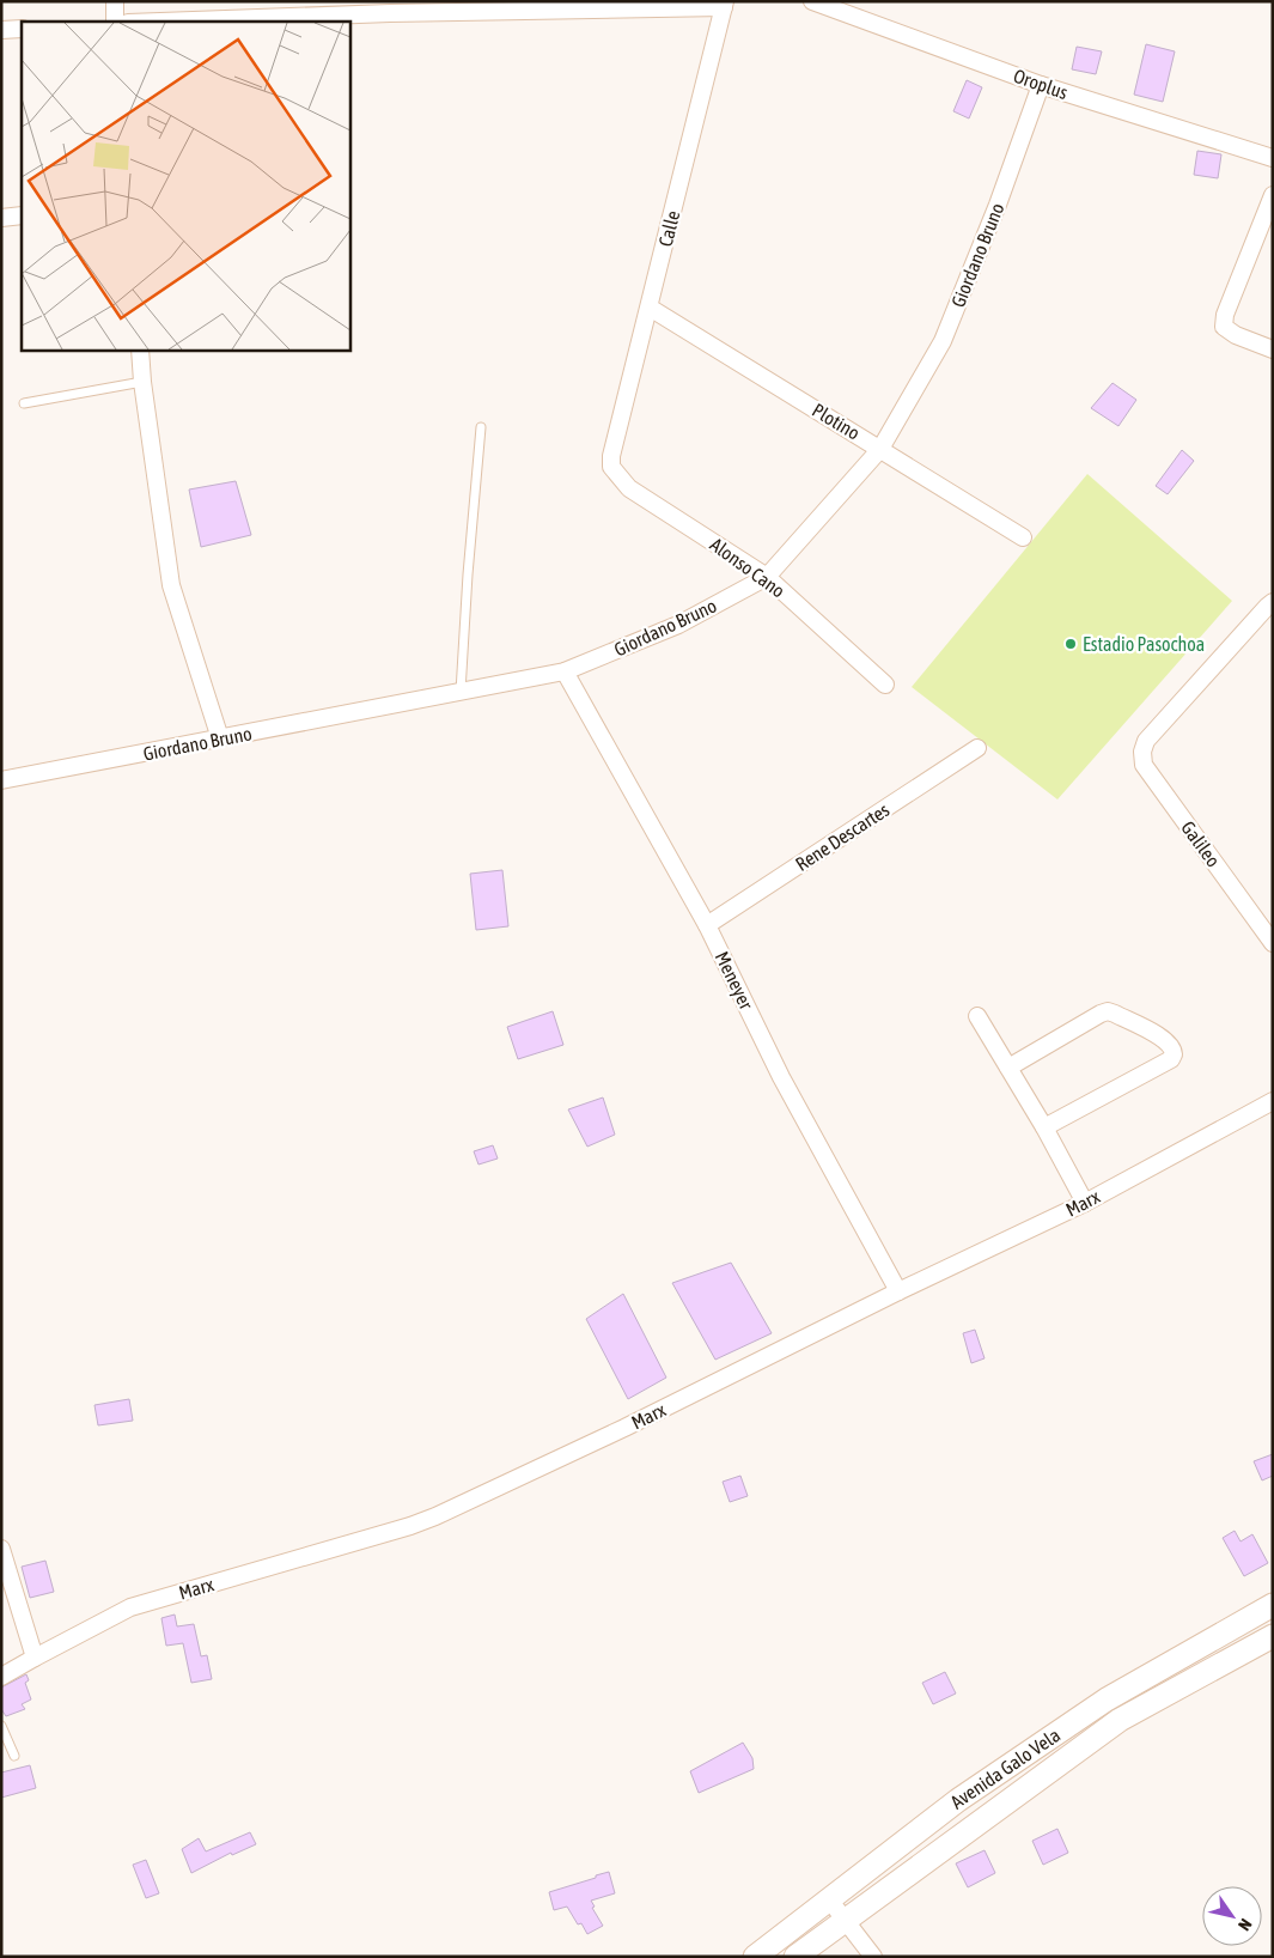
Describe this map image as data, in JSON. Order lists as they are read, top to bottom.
{
  "streets": {
    "main road": ["Avenida Galo Vela"],
    "street": [
      "Oroplus",
      "Calle",
      "Giordano Bruno",
      "Plotino",
      "Alonso Cano",
      "Rene Descartes",
      "Galileo",
      "Meneyer",
      "Marx"
    ]
  },
  "crossings": [
    ["Oroplus", "Giordano Bruno"],
    ["Calle", "Plotino"],
    ["Calle", "Alonso Cano"],
    ["Giordano Bruno", "Plotino"],
    ["Giordano Bruno", "Alonso Cano"],
    ["Giordano Bruno", "Meneyer"],
    ["Rene Descartes", "Meneyer"],
    ["Meneyer", "Marx"]
  ],
  "places": ["Estadio Pasochoa"],
  "north": "bottom right"
}
